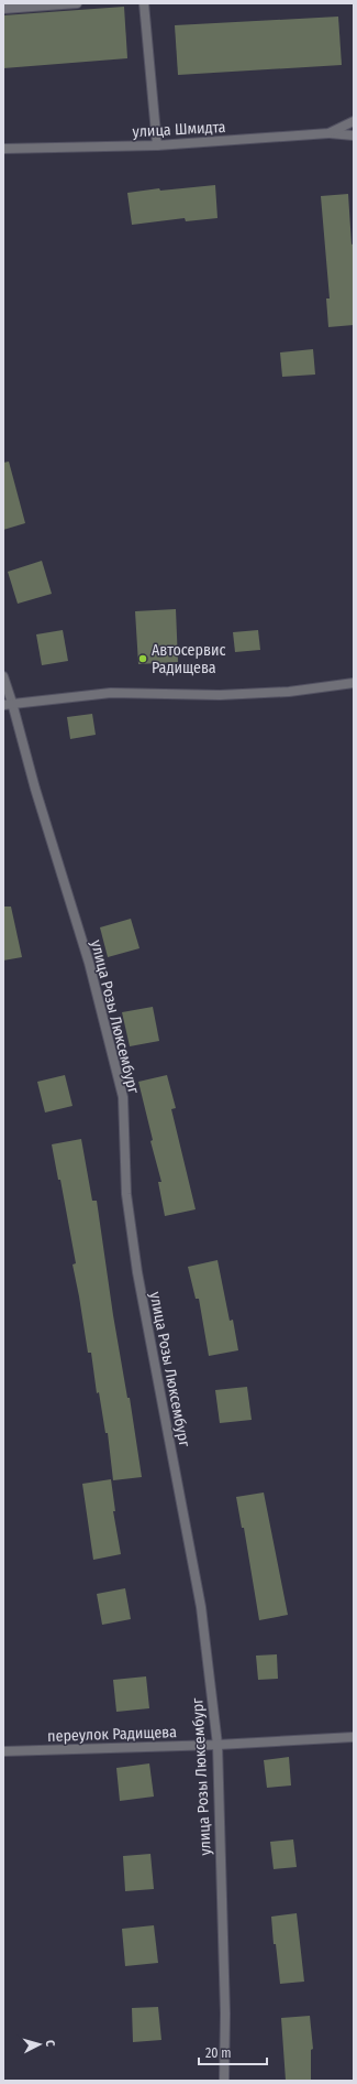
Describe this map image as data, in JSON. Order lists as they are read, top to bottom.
{
  "streets": {
    "street": ["улица Шмидта", "улица Розы Люксембург", "переулок Радищева"]
  },
  "crossings": [
    ["улица Розы Люксембург", "переулок Радищева"]
  ],
  "places": ["Автосервис Радищева"],
  "scale_bar": "20 m",
  "north": "right"
}
